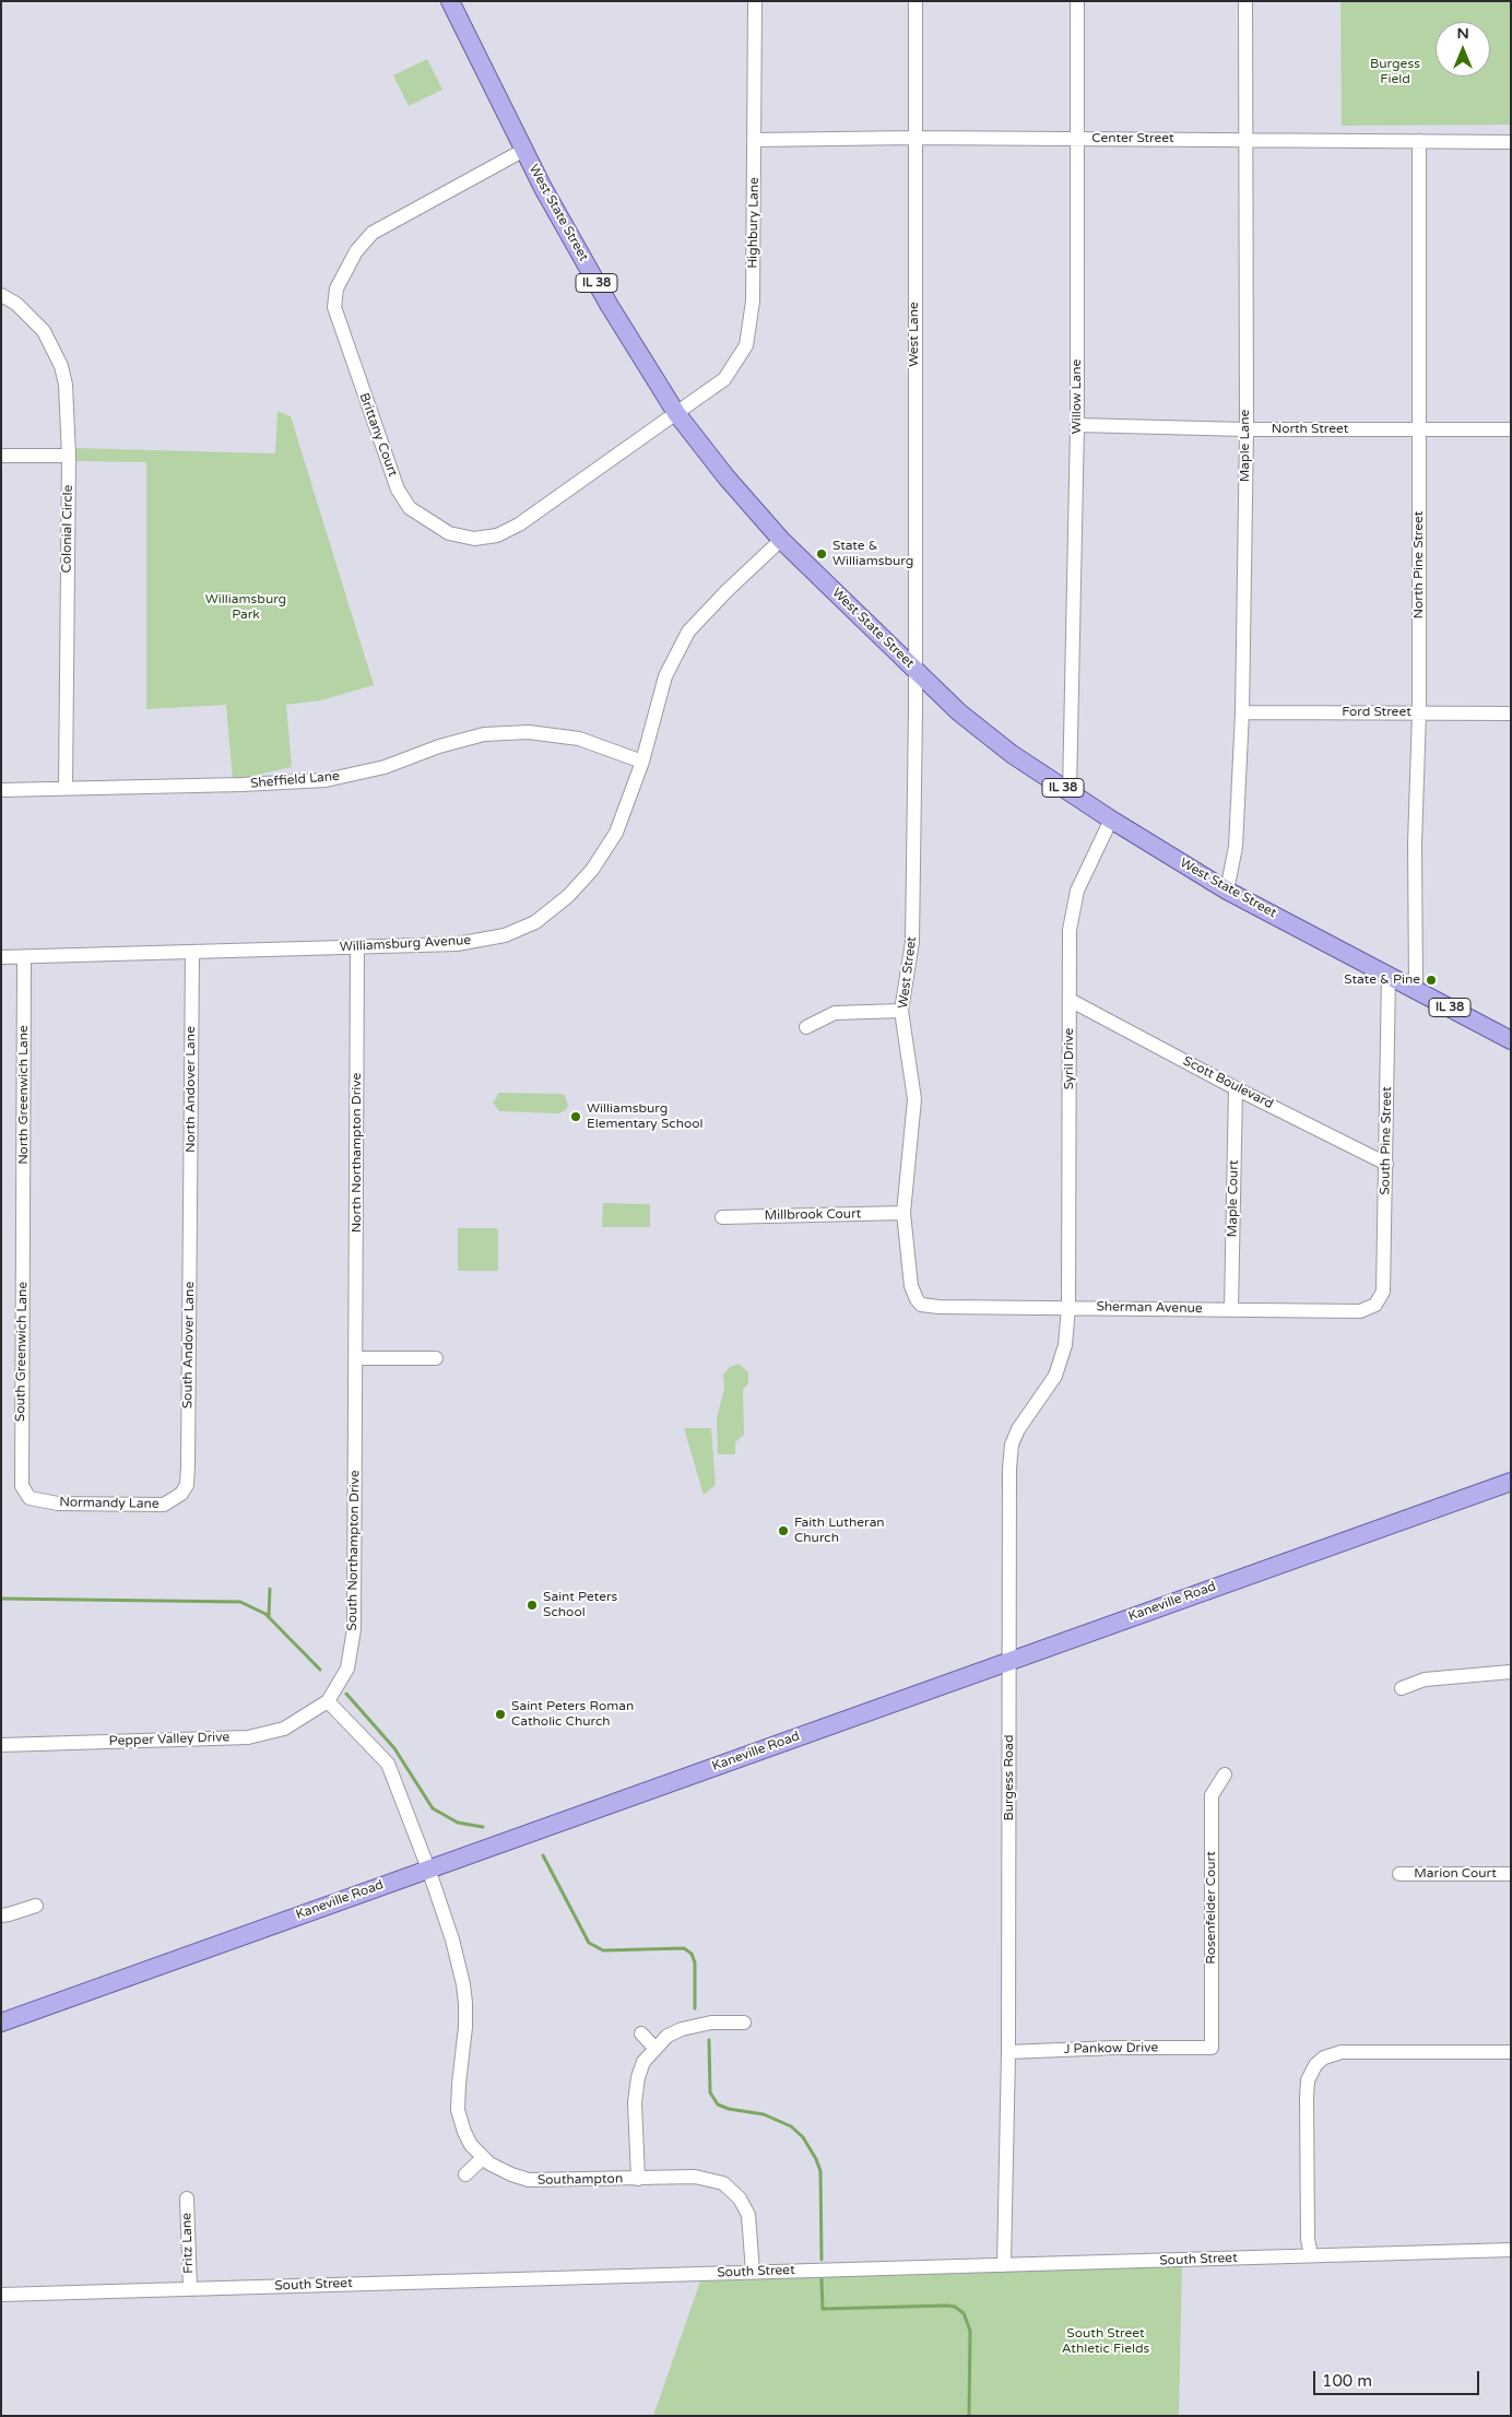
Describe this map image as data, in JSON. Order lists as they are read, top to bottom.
{
  "streets": {
    "main road": ["West State Street", "IL 38", "Kaneville Road"],
    "street": [
      "Center Street",
      "Highbury Lane",
      "West Lane",
      "Willow Lane",
      "North Street",
      "Brittany Court",
      "Maple Lane",
      "Colonial Circle",
      "North Pine Street",
      "Ford Street",
      "Sheffield Lane",
      "Williamsburg Avenue",
      "West Street",
      "Syril Drive",
      "Scott Boulevard",
      "North Andover Lane",
      "North Greenwich Lane",
      "South Pine Street",
      "North Northampton Drive",
      "Maple Court",
      "Millbrook Court",
      "Sherman Avenue",
      "South Andover Lane",
      "South Greenwich Lane",
      "Normandy Lane",
      "South Northampton Drive",
      "Pepper Valley Drive",
      "Burgess Road",
      "Marion Court",
      "Rosenfelder Court",
      "J Pankow Drive",
      "Southampton",
      "Fritz Lane",
      "South Street"
    ]
  },
  "crossings": [
    ["Center Street", "Highbury Lane"],
    ["Center Street", "West Lane"],
    ["Center Street", "Willow Lane"],
    ["Center Street", "Maple Lane"],
    ["Center Street", "North Pine Street"],
    ["West State Street", "Highbury Lane"],
    ["West State Street", "West Lane"],
    ["West State Street", "Willow Lane"],
    ["West State Street", "Brittany Court"],
    ["West State Street", "Maple Lane"],
    ["West State Street", "North Pine Street"],
    ["West State Street", "Williamsburg Avenue"],
    ["West State Street", "West Street"],
    ["West State Street", "Syril Drive"],
    ["West State Street", "South Pine Street"],
    ["Highbury Lane", "Brittany Court"],
    ["West Lane", "West Street"],
    ["Willow Lane", "North Street"],
    ["North Street", "Maple Lane"],
    ["North Street", "North Pine Street"],
    ["Maple Lane", "Ford Street"],
    ["Colonial Circle", "Sheffield Lane"],
    ["North Pine Street", "Ford Street"],
    ["Sheffield Lane", "Williamsburg Avenue"],
    ["Williamsburg Avenue", "North Andover Lane"],
    ["Williamsburg Avenue", "North Greenwich Lane"],
    ["Williamsburg Avenue", "North Northampton Drive"],
    ["West Street", "Millbrook Court"],
    ["West Street", "Sherman Avenue"],
    ["Syril Drive", "Scott Boulevard"],
    ["Syril Drive", "Sherman Avenue"],
    ["Syril Drive", "Burgess Road"],
    ["Scott Boulevard", "South Pine Street"],
    ["Scott Boulevard", "Maple Court"],
    ["North Andover Lane", "South Andover Lane"],
    ["North Greenwich Lane", "South Greenwich Lane"],
    ["South Pine Street", "Sherman Avenue"],
    ["North Northampton Drive", "South Northampton Drive"],
    ["Maple Court", "Sherman Avenue"],
    ["Sherman Avenue", "Burgess Road"],
    ["South Andover Lane", "Normandy Lane"],
    ["South Greenwich Lane", "Normandy Lane"],
    ["South Northampton Drive", "Pepper Valley Drive"],
    ["Kaneville Road", "Burgess Road"],
    ["Kaneville Road", "Southampton"],
    ["Burgess Road", "J Pankow Drive"],
    ["Burgess Road", "South Street"],
    ["Rosenfelder Court", "J Pankow Drive"],
    ["Southampton", "South Street"],
    ["Fritz Lane", "South Street"]
  ],
  "parks": ["Burgess Field", "Williamsburg Park", "South Street Athletic Fields"],
  "places": [
    "State & Williamsburg",
    "State & Pine",
    "Williamsburg Elementary School",
    "Faith Lutheran Church",
    "Saint Peters School",
    "Saint Peters Roman Catholic Church"
  ],
  "scale_bar": "100 m",
  "north": "top"
}
